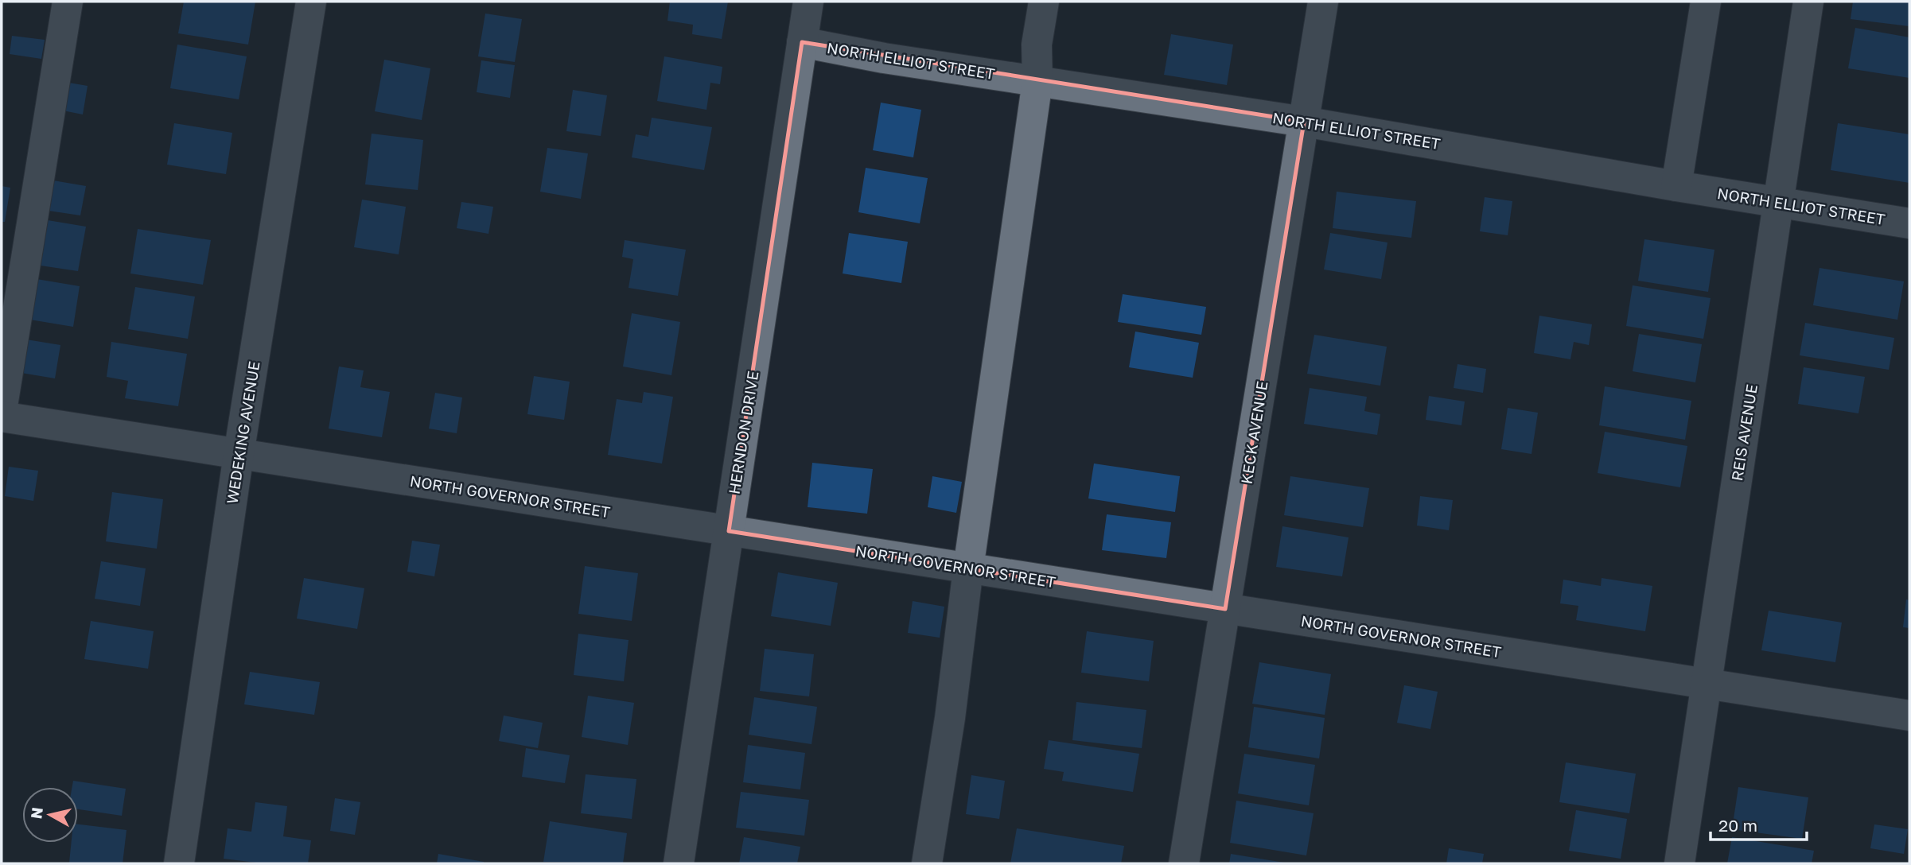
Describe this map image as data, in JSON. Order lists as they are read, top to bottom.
{
  "streets": {
    "street": [
      "NORTH ELLIOT STREET",
      "WEDEKING AVENUE",
      "HERNDON DRIVE",
      "KECK AVENUE",
      "REIS AVENUE",
      "NORTH GOVERNOR STREET"
    ]
  },
  "crossings": [
    ["NORTH ELLIOT STREET", "HERNDON DRIVE"],
    ["NORTH ELLIOT STREET", "KECK AVENUE"],
    ["NORTH ELLIOT STREET", "REIS AVENUE"],
    ["WEDEKING AVENUE", "NORTH GOVERNOR STREET"],
    ["HERNDON DRIVE", "NORTH GOVERNOR STREET"],
    ["KECK AVENUE", "NORTH GOVERNOR STREET"],
    ["REIS AVENUE", "NORTH GOVERNOR STREET"]
  ],
  "scale_bar": "20 m",
  "north": "left"
}
